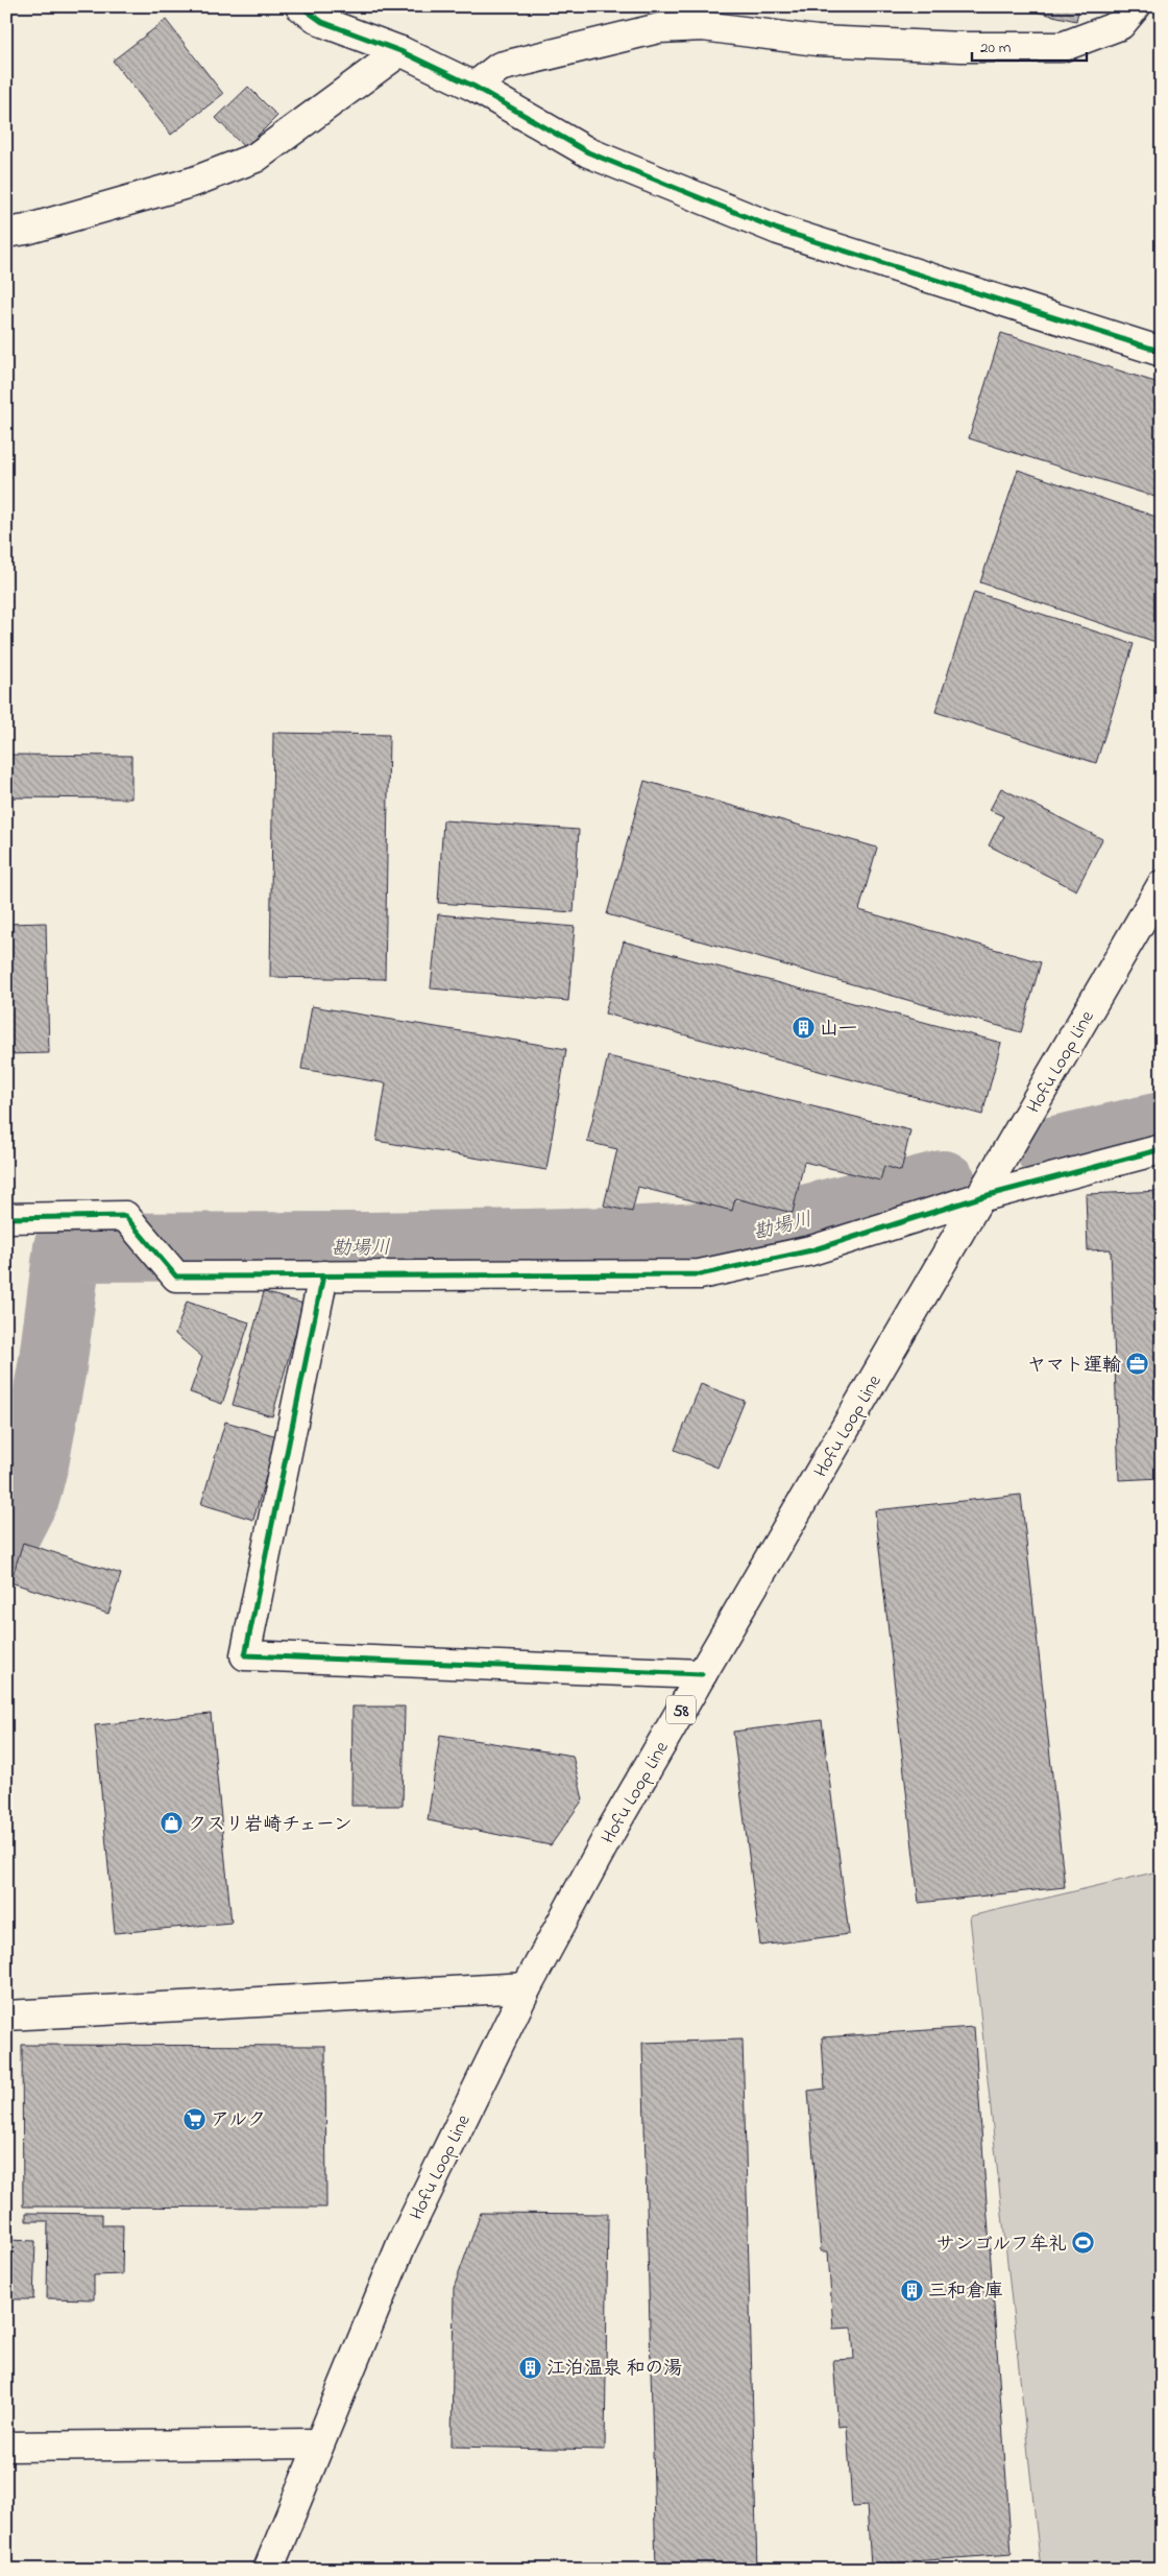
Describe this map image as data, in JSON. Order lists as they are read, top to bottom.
{
  "streets": {
    "street": ["Hofu Loop Line", "58"]
  },
  "water": ["勘場川"],
  "places": {
    "building": ["山一", "三和倉庫", "江泊温泉 和の湯"],
    "office": ["ヤマト運輸"],
    "shop": ["クスリ岩崎チェーン"],
    "supermarket": ["アルク"],
    "sports": ["サンゴルフ牟礼"]
  },
  "scale_bar": "20 m"
}
